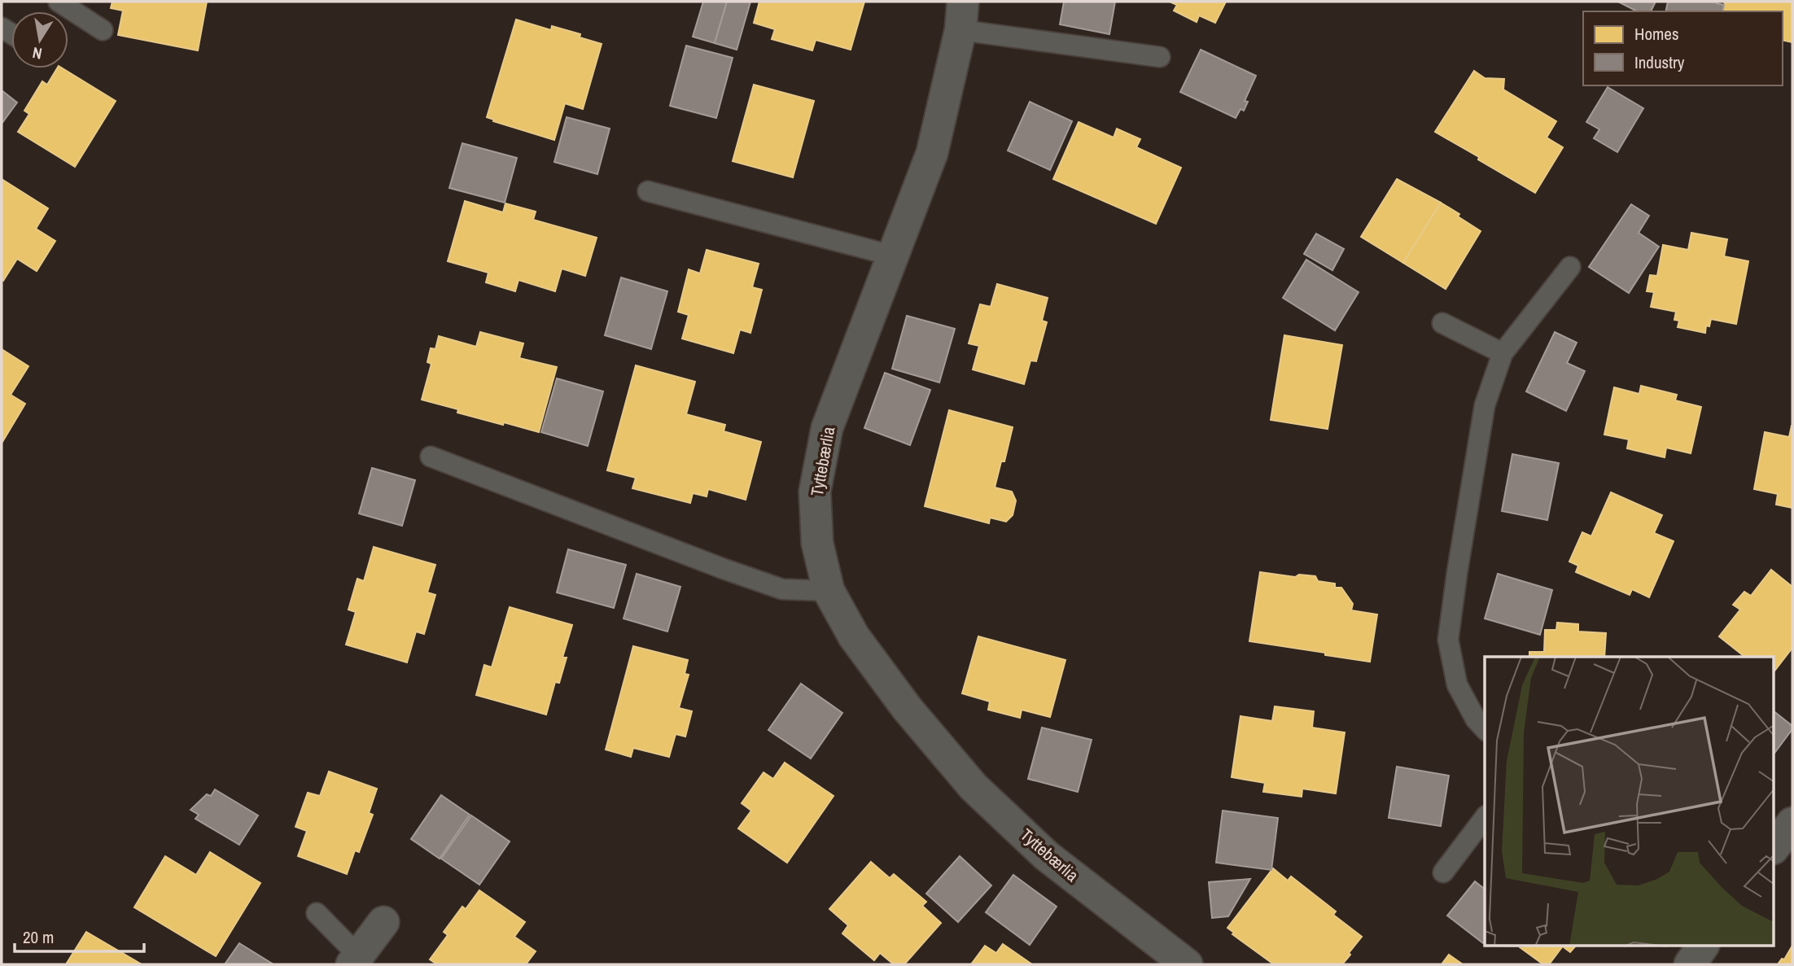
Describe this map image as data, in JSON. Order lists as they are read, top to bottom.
{
  "streets": {
    "street": ["Tyttebærlia"]
  },
  "legend": ["Homes", "Industry"],
  "scale_bar": "20 m",
  "north": "bottom"
}
